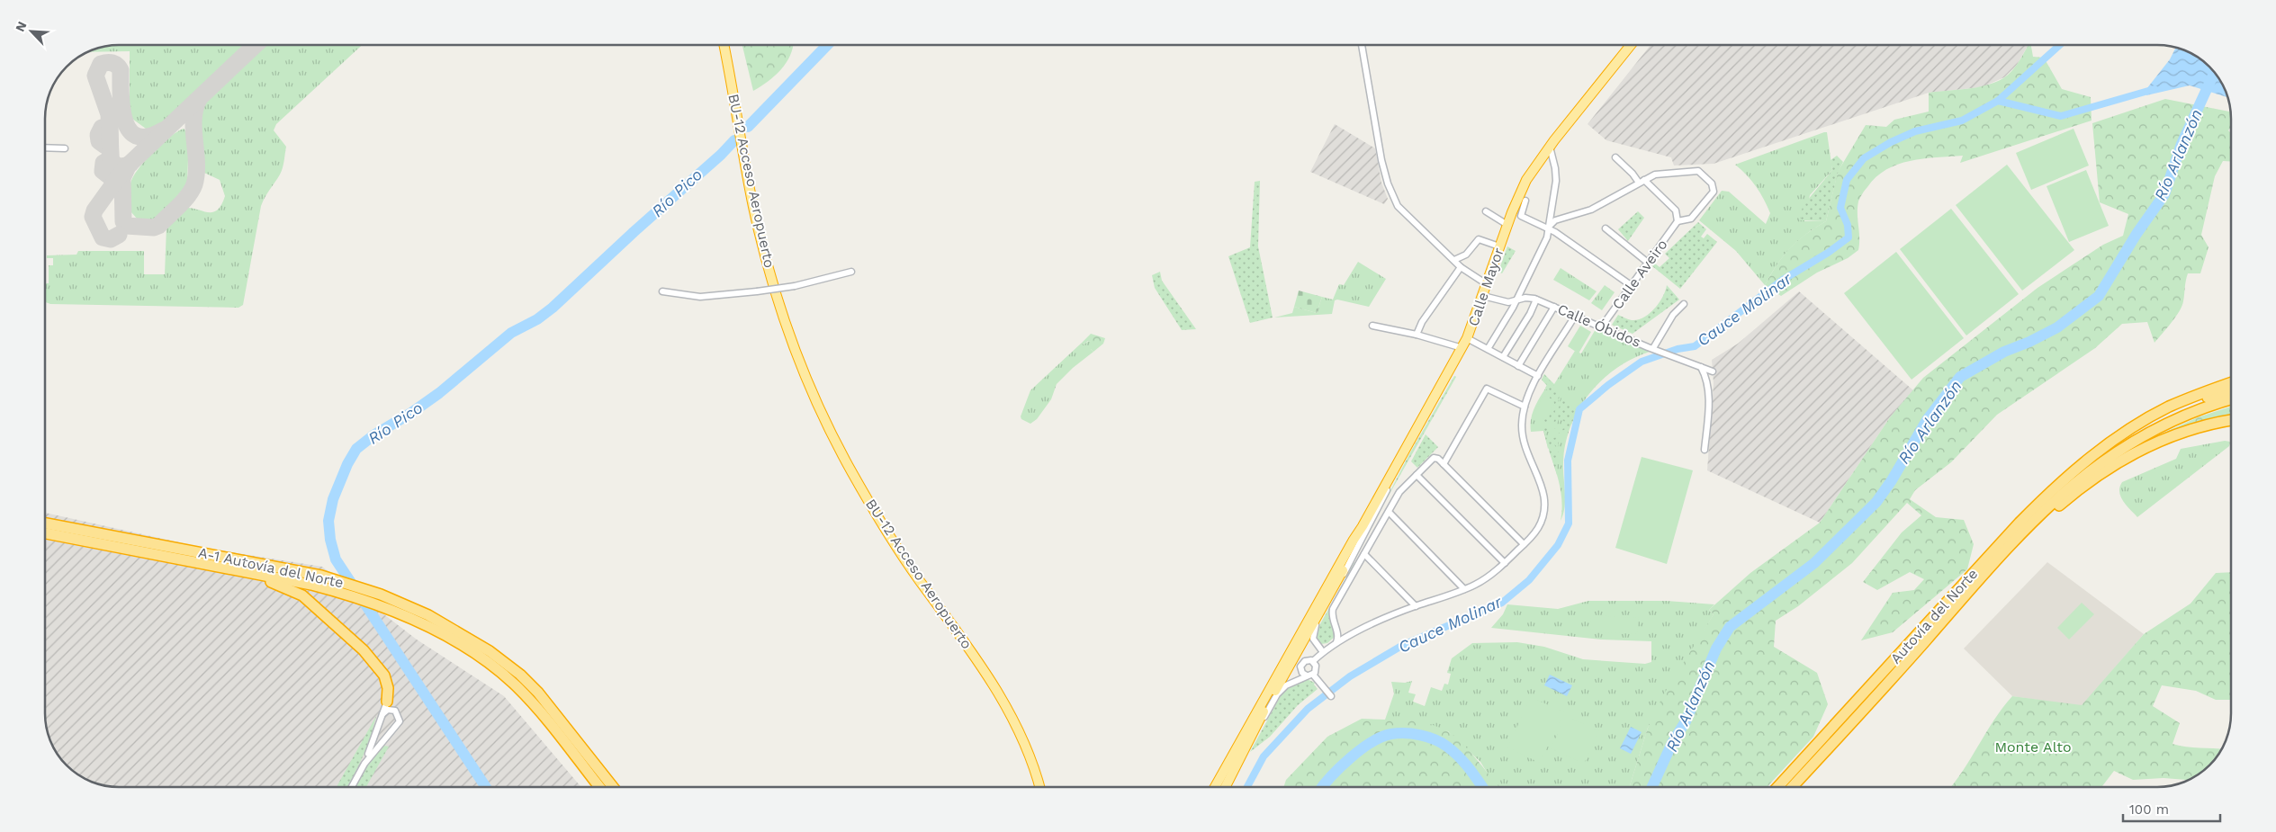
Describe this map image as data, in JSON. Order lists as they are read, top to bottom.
{
  "streets": {
    "highway": [
      "BU-12 Acceso Aeropuerto",
      "Calle Mayor",
      "A-1 Autovía del Norte",
      "Autovía del Norte"
    ],
    "street": ["Calle Aveiro", "Calle Óbidos"]
  },
  "crossings": [
    ["Calle Aveiro", "Calle Óbidos"],
    ["Calle Mayor", "Calle Óbidos"]
  ],
  "water": ["Río Arlanzón", "Río Pico", "Cauce Molinar"],
  "parks": ["Monte Alto"],
  "scale_bar": "100 m",
  "north": "top left"
}
